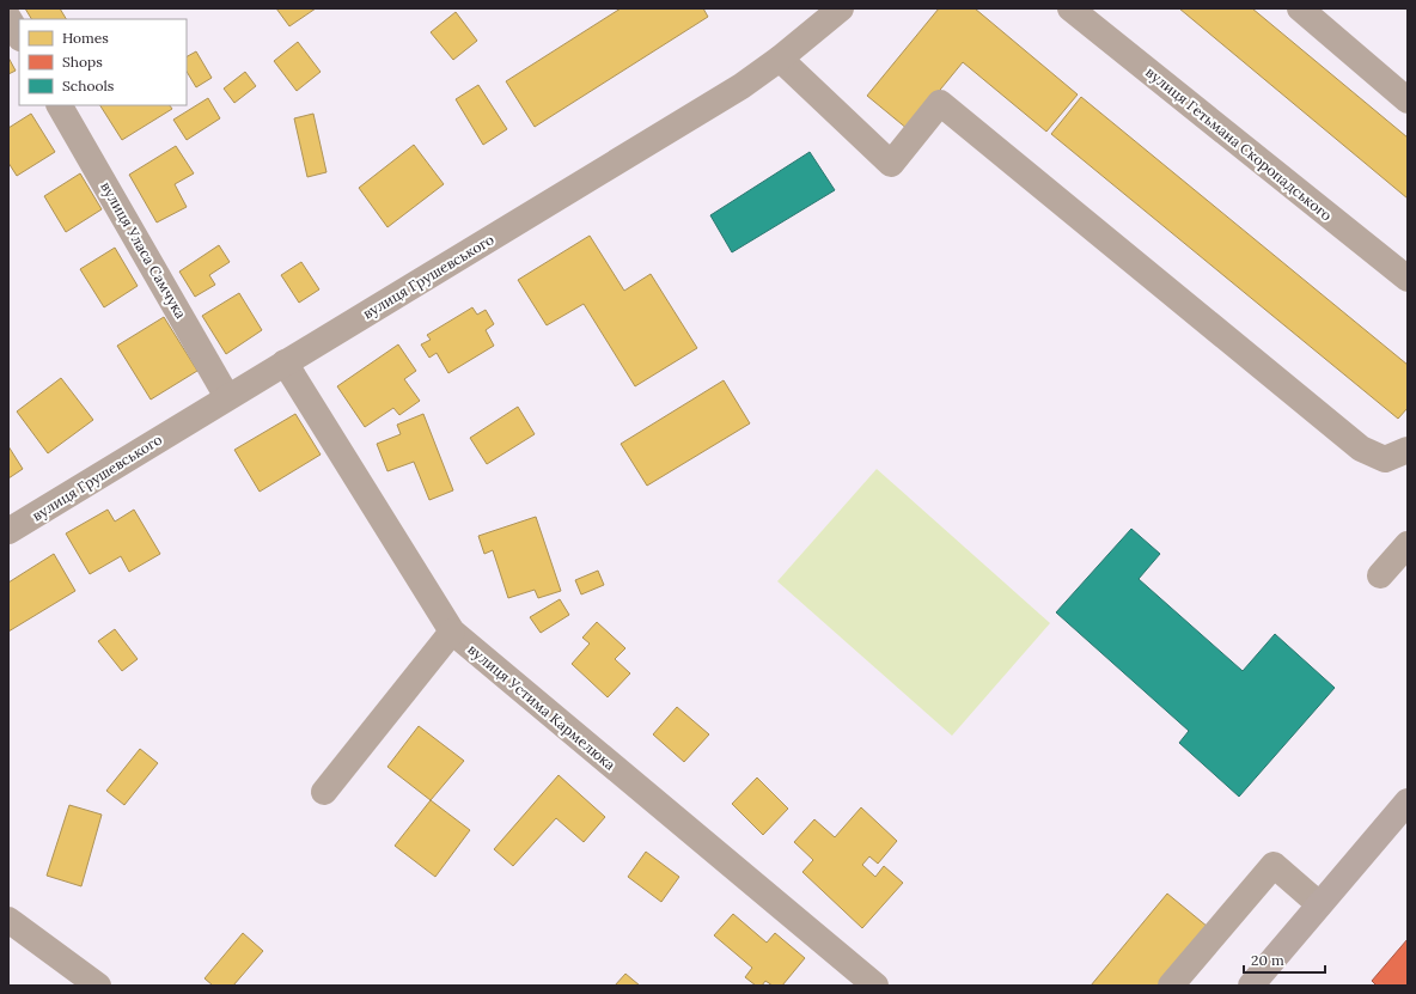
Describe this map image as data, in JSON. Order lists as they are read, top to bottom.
{
  "streets": {
    "street": [
      "вулиця Гетьмана Скоропадського",
      "вулиця Уласа Самчука",
      "вулиця Грушевського",
      "вулиця Устима Кармелюка"
    ]
  },
  "crossings": [
    ["вулиця Уласа Самчука", "вулиця Грушевського"],
    ["вулиця Грушевського", "вулиця Устима Кармелюка"]
  ],
  "legend": ["Homes", "Shops", "Schools"],
  "scale_bar": "20 m"
}
